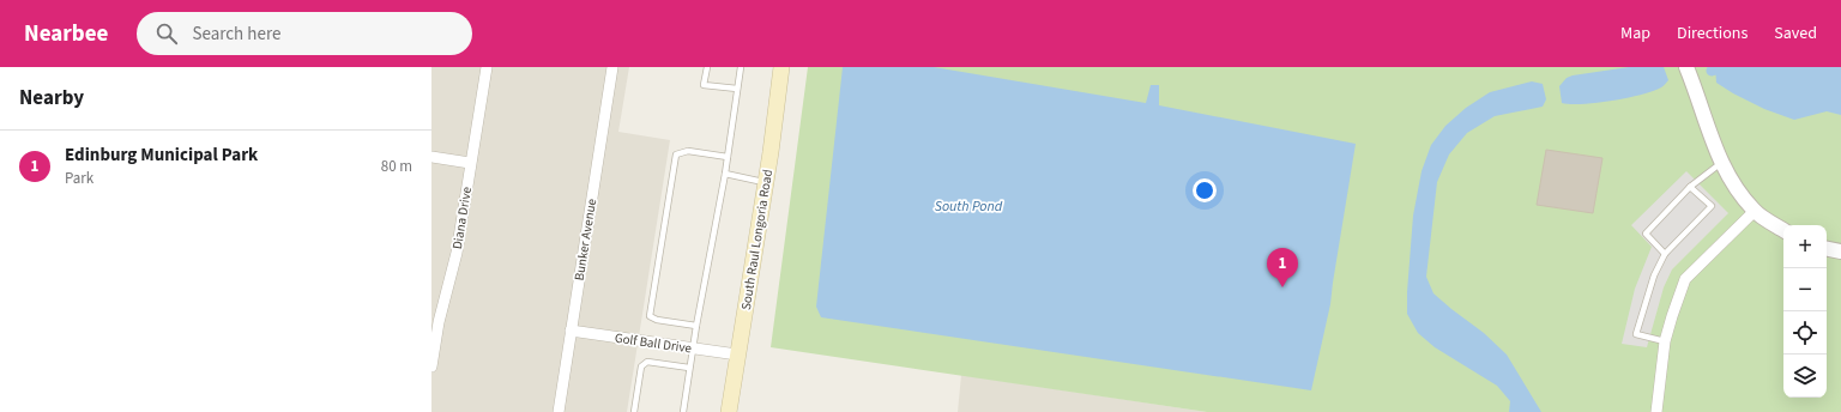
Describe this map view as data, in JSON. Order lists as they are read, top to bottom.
{
  "streets": {
    "main road": ["South Raul Longoria Road"],
    "street": ["Diana Drive", "Bunker Avenue", "Golf Ball Drive"]
  },
  "crossings": [
    ["Bunker Avenue", "Golf Ball Drive"],
    ["South Raul Longoria Road", "Golf Ball Drive"]
  ],
  "water": ["South Pond"],
  "page": {
    "header": "Nearbee",
    "search": "Search here",
    "nav": ["Map", "Directions", "Saved"],
    "heading": "Nearby",
    "list": [
      {
        "mark": "1",
        "name": "Edinburg Municipal Park",
        "note": "Park",
        "value": "80 m"
      }
    ],
    "map_buttons": ["+", "−"],
    "pins": "1"
  }
}
